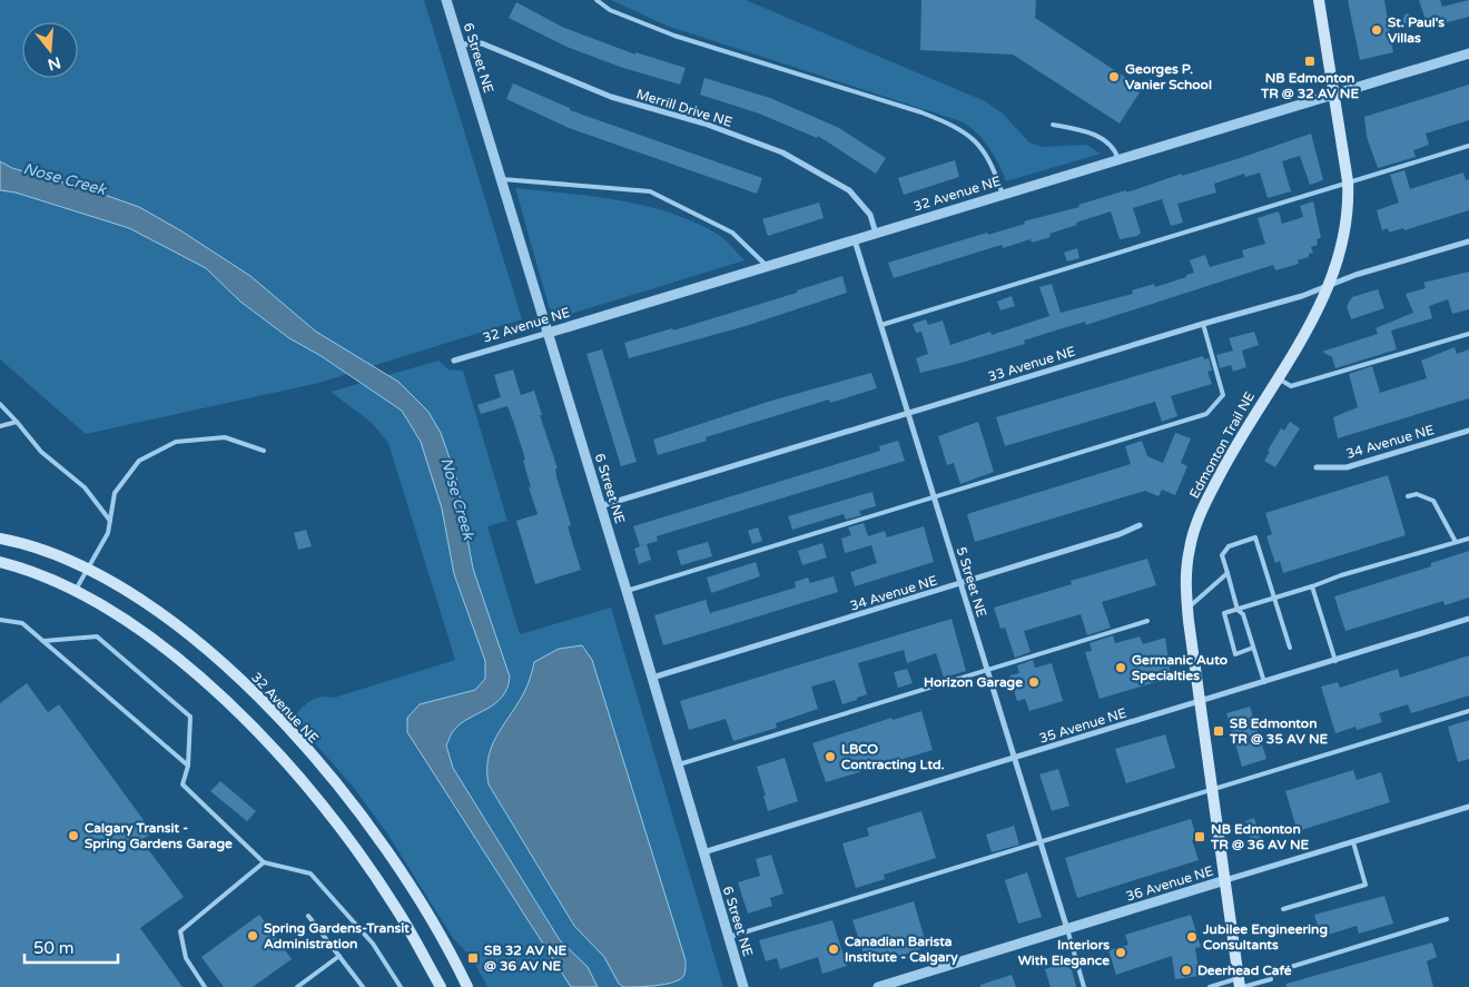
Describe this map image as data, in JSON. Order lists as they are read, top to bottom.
{
  "streets": {
    "main road": ["32 Avenue NE", "Edmonton Trail NE"],
    "street": [
      "6 Street NE",
      "Merrill Drive NE",
      "33 Avenue NE",
      "34 Avenue NE",
      "5 Street NE",
      "35 Avenue NE",
      "36 Avenue NE"
    ]
  },
  "crossings": [
    ["6 Street NE", "Merrill Drive NE"],
    ["6 Street NE", "32 Avenue NE"],
    ["6 Street NE", "33 Avenue NE"],
    ["6 Street NE", "34 Avenue NE"],
    ["6 Street NE", "35 Avenue NE"],
    ["Merrill Drive NE", "32 Avenue NE"],
    ["32 Avenue NE", "Edmonton Trail NE"],
    ["32 Avenue NE", "5 Street NE"],
    ["33 Avenue NE", "Edmonton Trail NE"],
    ["33 Avenue NE", "5 Street NE"],
    ["34 Avenue NE", "5 Street NE"],
    ["Edmonton Trail NE", "35 Avenue NE"],
    ["Edmonton Trail NE", "36 Avenue NE"],
    ["5 Street NE", "35 Avenue NE"],
    ["5 Street NE", "36 Avenue NE"]
  ],
  "water": ["Nose Creek"],
  "places": {
    "other": [
      "St. Paul's Villas",
      "Georges P. Vanier School",
      "Germanic Auto Specialties",
      "Horizon Garage",
      "LBCO Contracting Ltd.",
      "Calgary Transit - Spring Gardens Garage",
      "Spring Gardens-Transit Administration",
      "Jubilee Engineering Consultants",
      "Canadian Barista Institute - Calgary",
      "Interiors With Elegance",
      "Deerhead Café"
    ],
    "transit": [
      "NB Edmonton TR @ 32 AV NE",
      "SB Edmonton TR @ 35 AV NE",
      "NB Edmonton TR @ 36 AV NE",
      "SB 32 AV NE @ 36 AV NE"
    ]
  },
  "scale_bar": "50 m",
  "north": "bottom"
}
